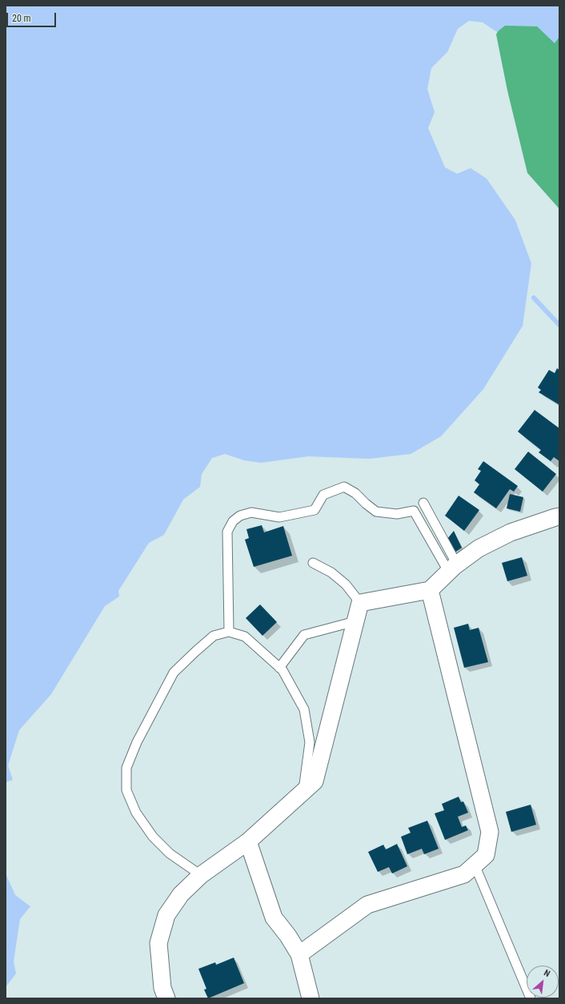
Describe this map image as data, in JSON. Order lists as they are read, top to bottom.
{
  "scale_bar": "20 m",
  "north": "top right"
}
